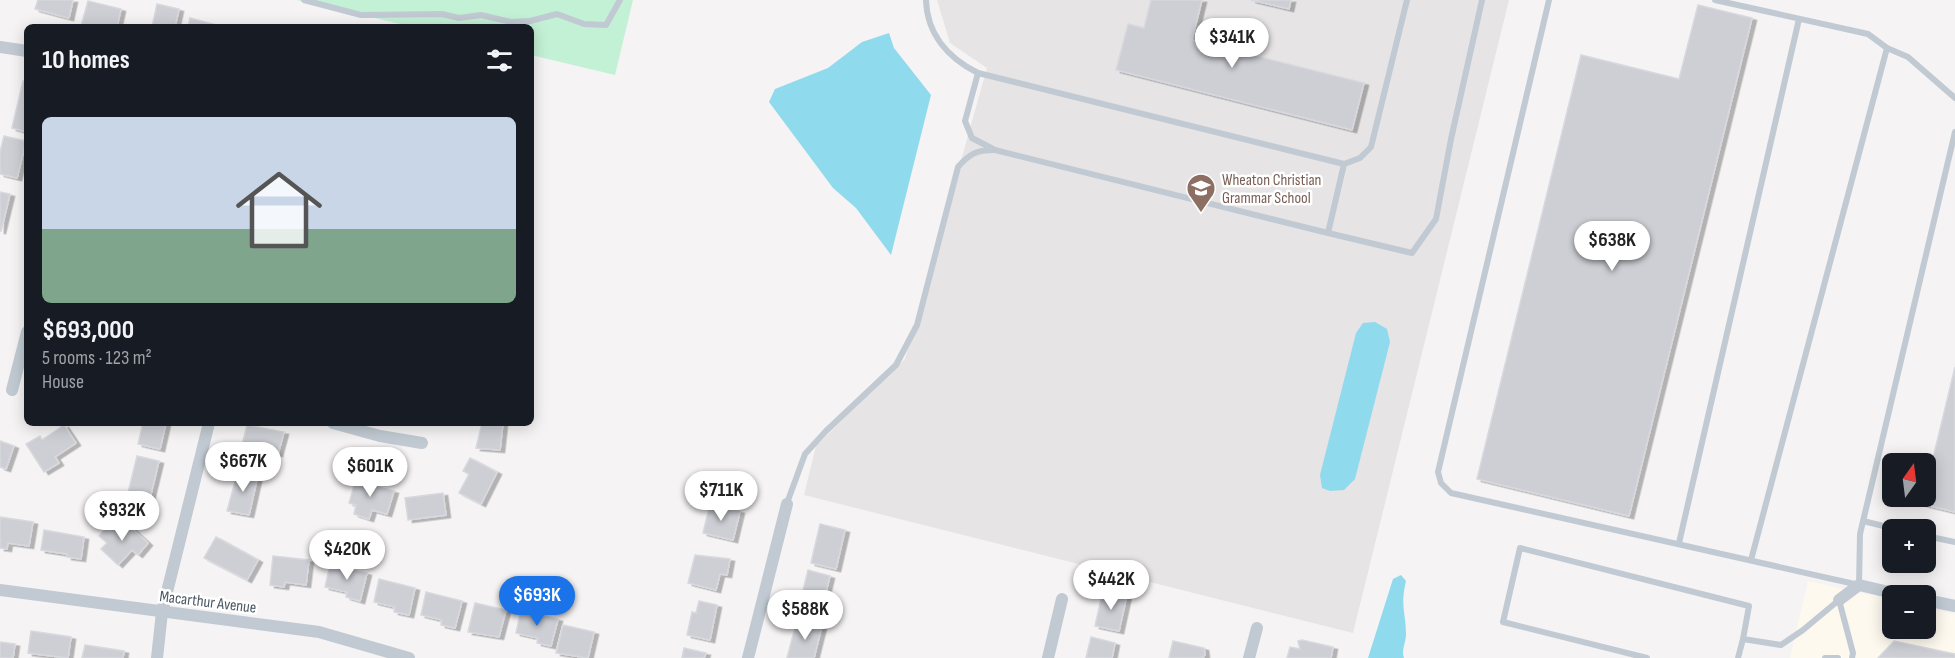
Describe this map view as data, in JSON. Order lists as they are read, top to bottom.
{
  "streets": {
    "street": ["Macarthur Avenue"]
  },
  "places": {
    "school or university": ["Wheaton Christian Grammar School"]
  },
  "north": "top",
  "page": {
    "price": [
      "$341K",
      "$638K",
      "$667K",
      "$601K",
      "$711K",
      "$932K",
      "$420K",
      "$442K",
      "$693K",
      "$588K"
    ],
    "heading": "10 homes",
    "list": [
      {
        "name": "$693,000",
        "note": "5 rooms · 123 m² · House"
      }
    ],
    "map_buttons": ["+", "−"]
  }
}
